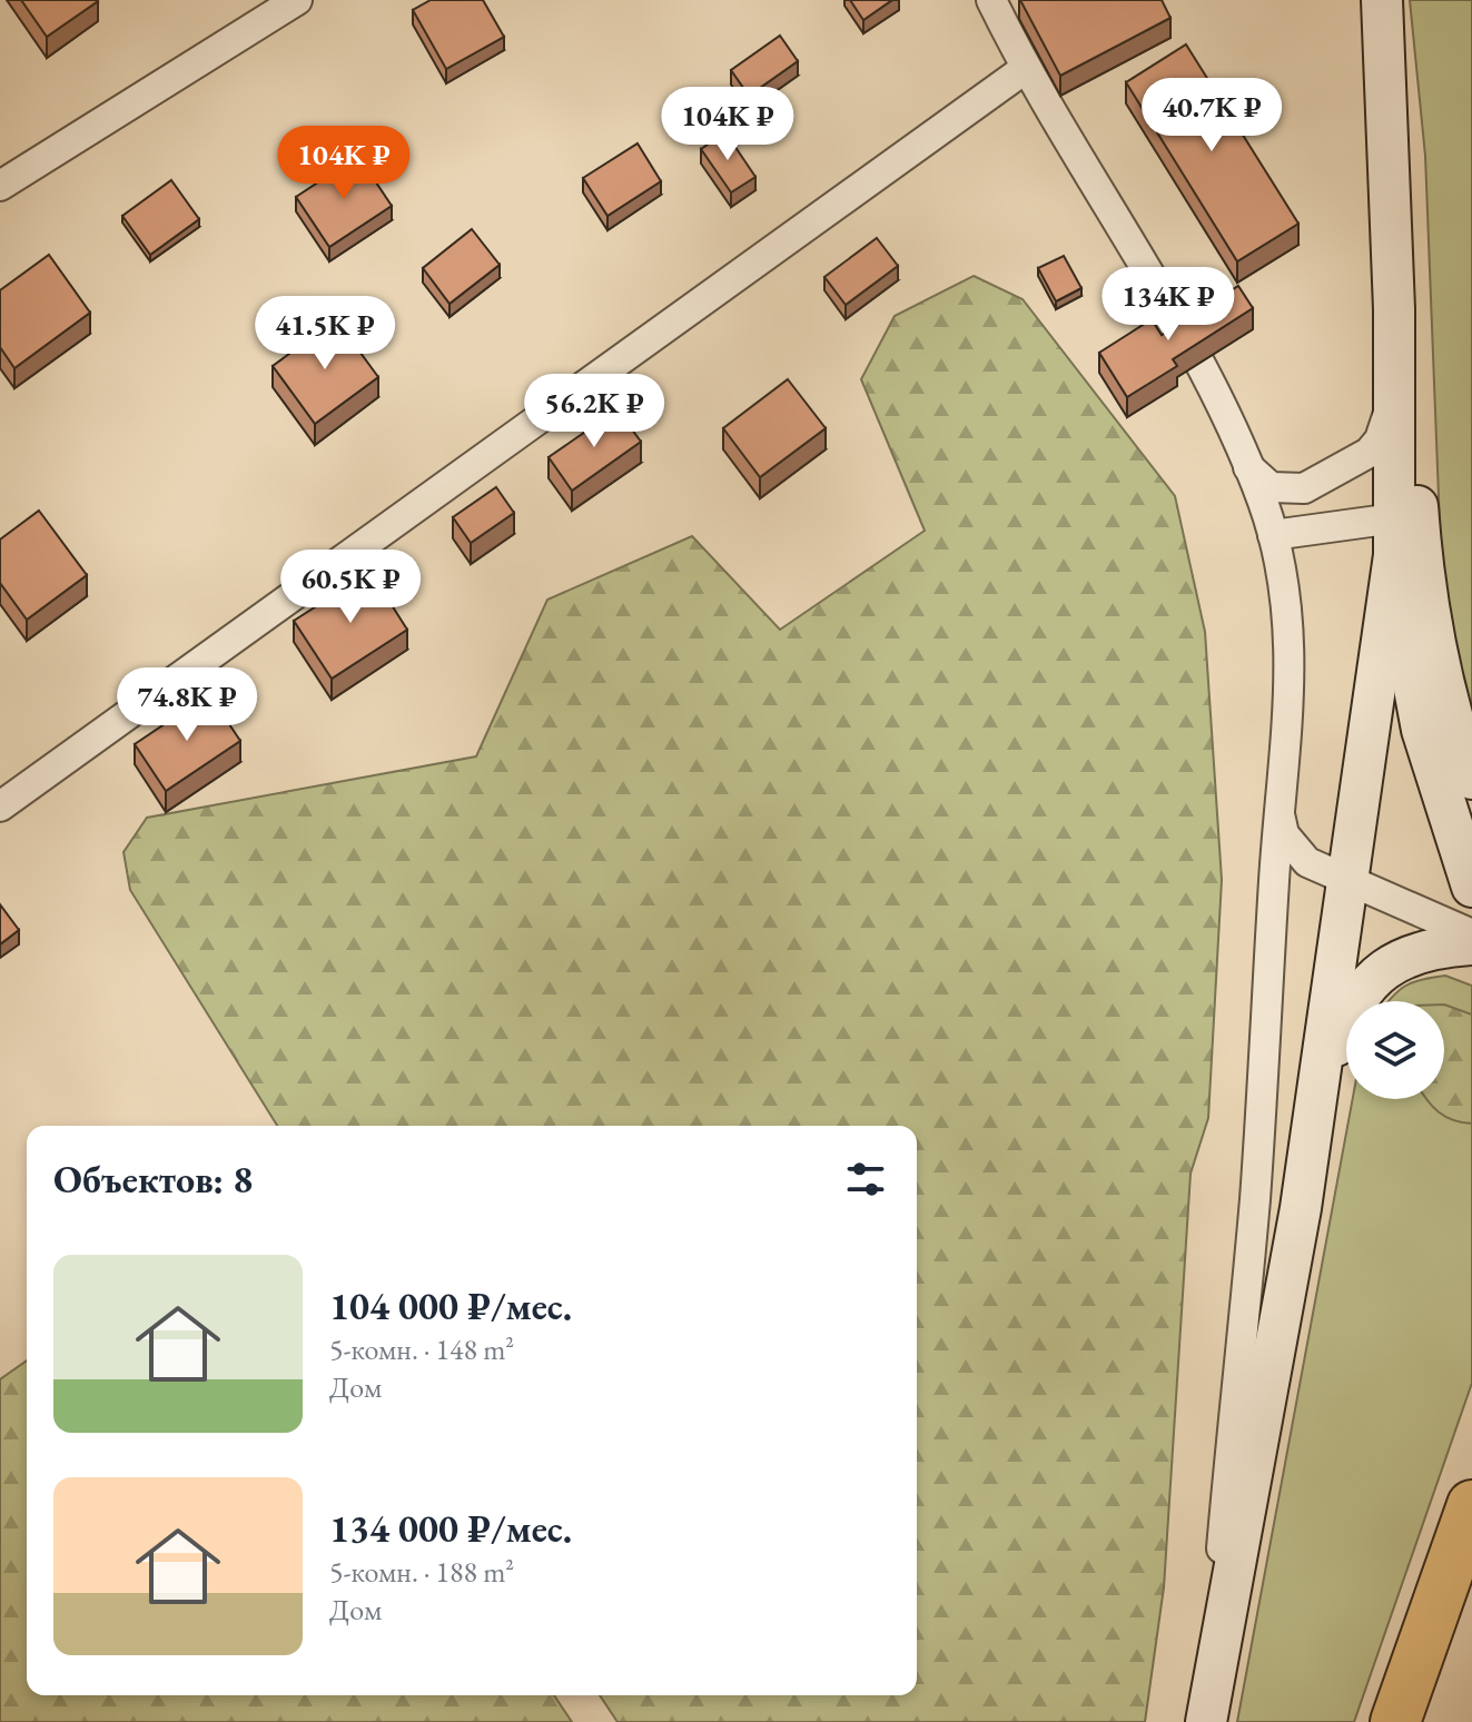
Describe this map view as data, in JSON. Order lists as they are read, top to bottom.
{
  "page": {
    "price": [
      "40.7K ₽",
      "104K ₽",
      "104K ₽",
      "134K ₽",
      "41.5K ₽",
      "56.2K ₽",
      "60.5K ₽",
      "74.8K ₽"
    ],
    "heading": "Объектов: 8",
    "list": [
      {
        "name": "104 000 ₽/мес.",
        "note": "5-комн. · 148 m² · Дом"
      },
      {
        "name": "134 000 ₽/мес.",
        "note": "5-комн. · 188 m² · Дом"
      }
    ]
  }
}
